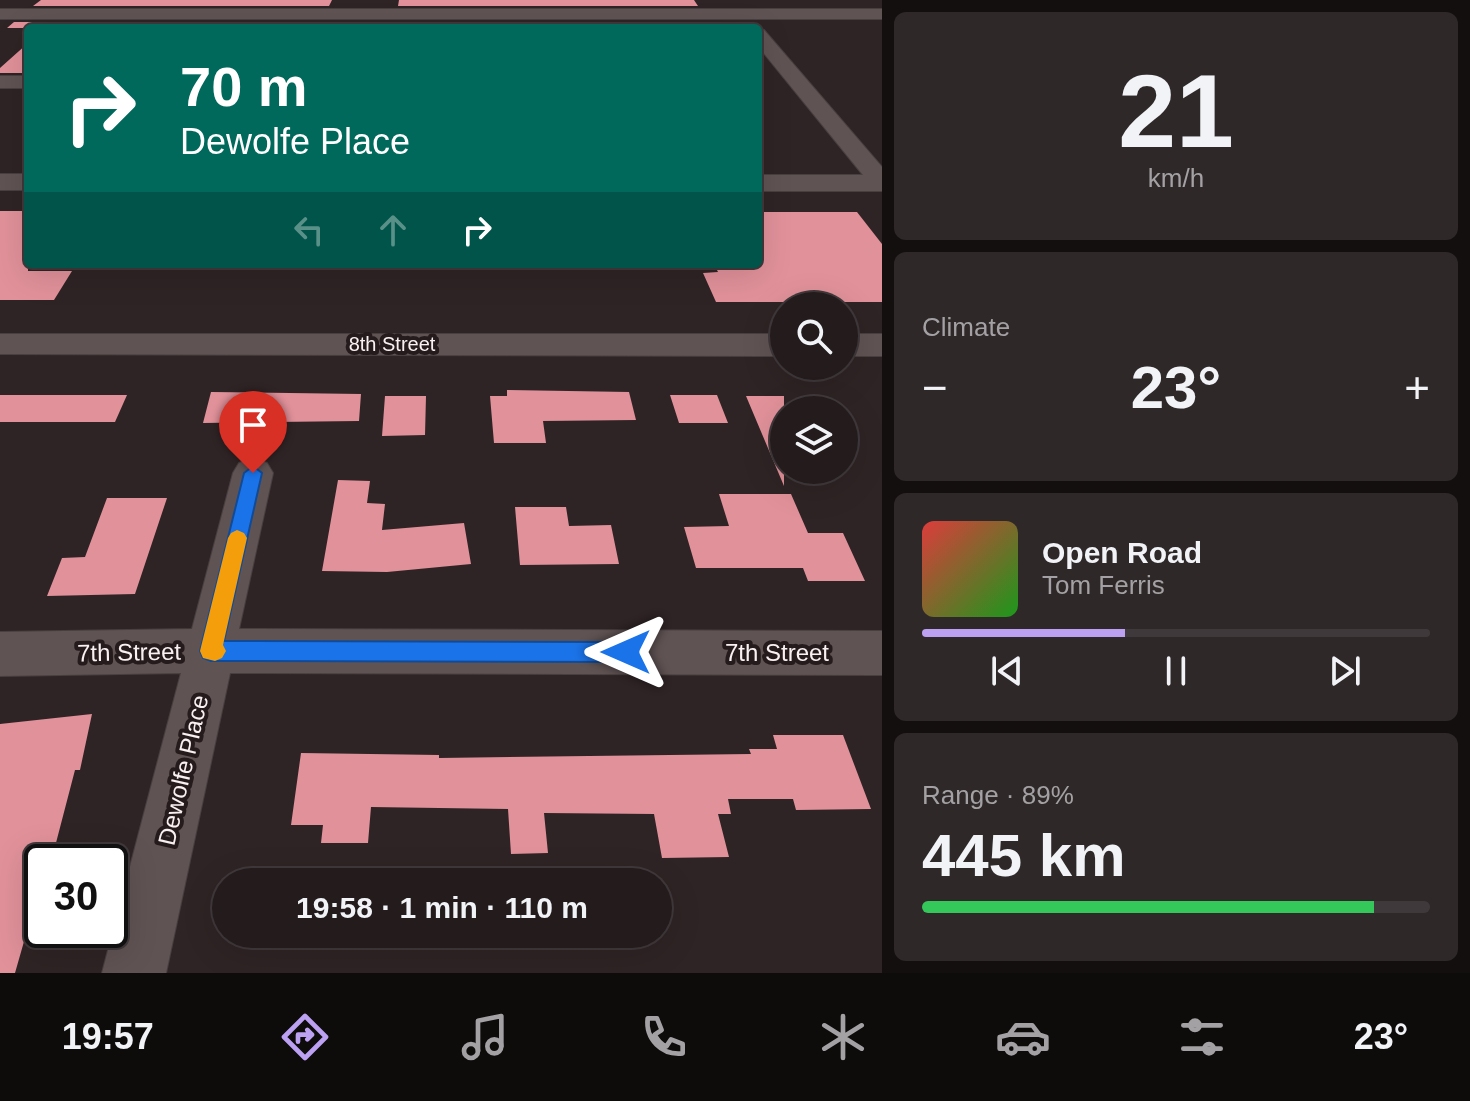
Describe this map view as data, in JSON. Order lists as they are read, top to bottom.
{
  "streets": {
    "street": ["8th Street", "7th Street", "Dewolfe Place"]
  },
  "crossings": [
    ["7th Street", "Dewolfe Place"]
  ],
  "page": {
    "tile": [
      ["21", "km/h"],
      "Climate",
      ["Range · 89%", "445 km"]
    ],
    "turn": ["70 m", "Dewolfe Place"],
    "heat": ["−", "23°", "+"],
    "song": ["Open Road", "Tom Ferris"],
    "limit": "30",
    "trip": "19:58 · 1 min · 110 m",
    "tabs": ["19:57", "23°"]
  }
}
